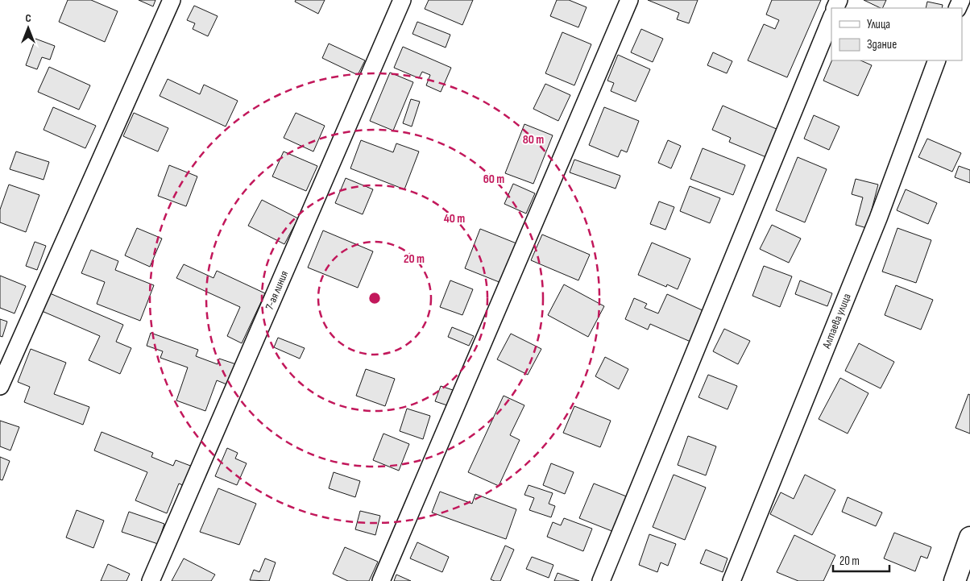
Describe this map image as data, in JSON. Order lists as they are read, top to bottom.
{
  "streets": {
    "street": ["7-ая линия", "Алтаева улица"]
  },
  "legend": ["Улица", "Здание"],
  "scale_bar": "20 m",
  "north": "top",
  "rings": [
    "80 m",
    "60 m",
    "40 m",
    "20 m"
  ]
}
